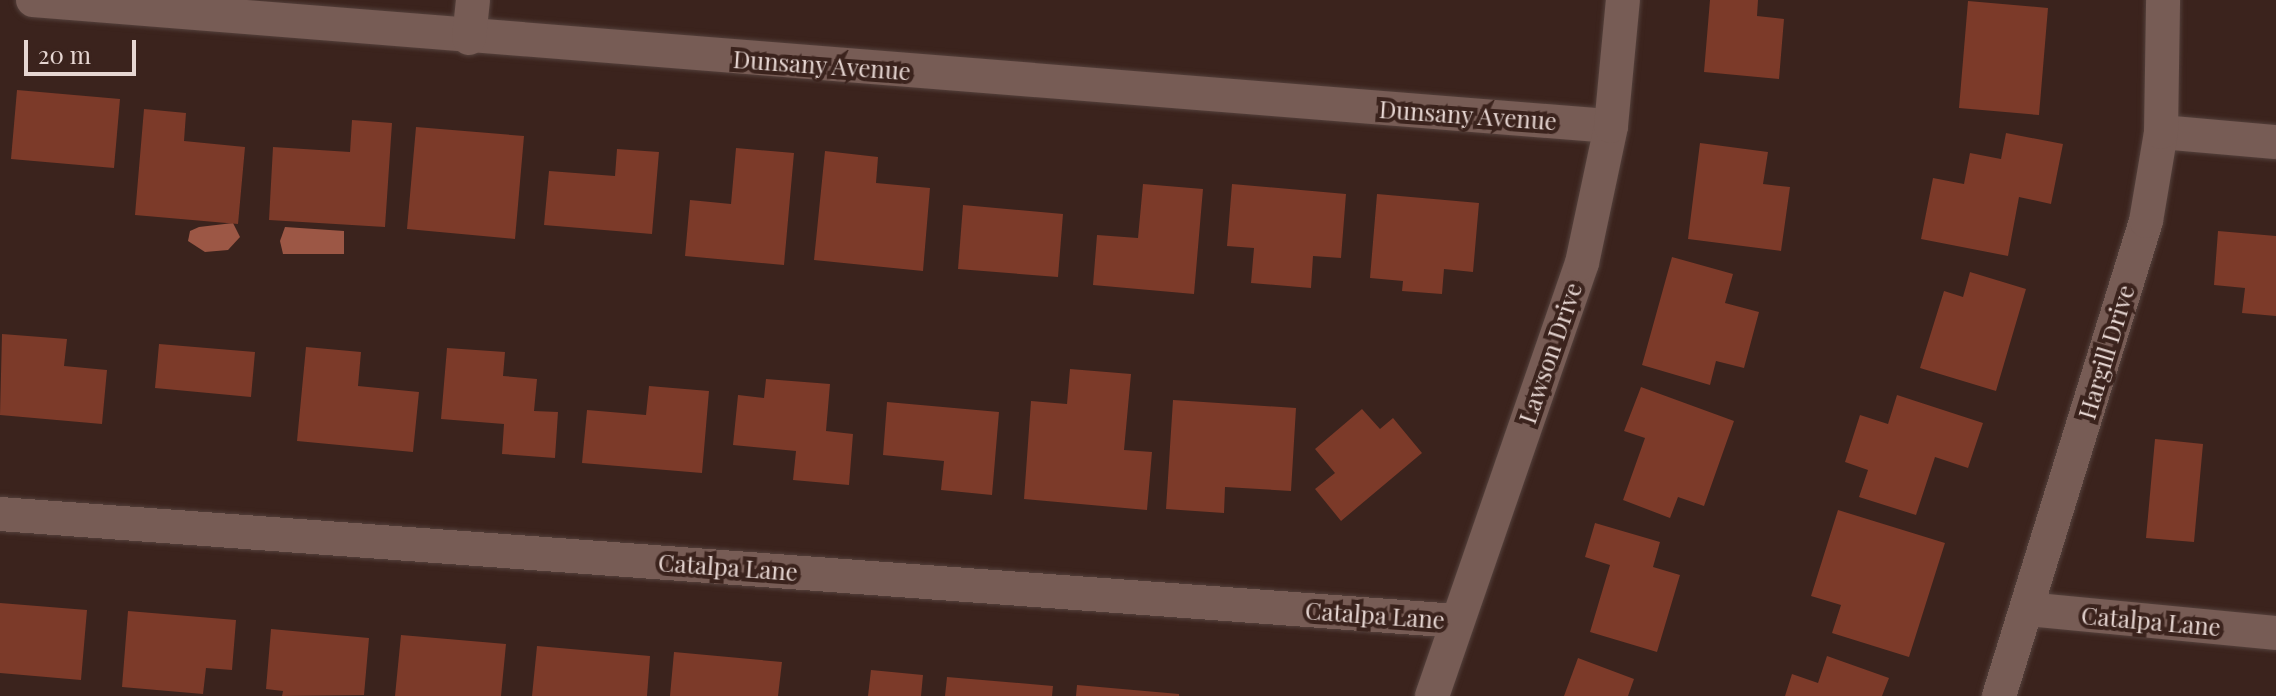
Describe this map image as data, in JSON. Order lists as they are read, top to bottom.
{
  "streets": {
    "street": [
      "Dunsany Avenue",
      "Hargill Drive",
      "Lawson Drive",
      "Catalpa Lane"
    ]
  },
  "crossings": [
    ["Dunsany Avenue", "Lawson Drive"],
    ["Hargill Drive", "Catalpa Lane"],
    ["Lawson Drive", "Catalpa Lane"]
  ],
  "scale_bar": "20 m"
}
